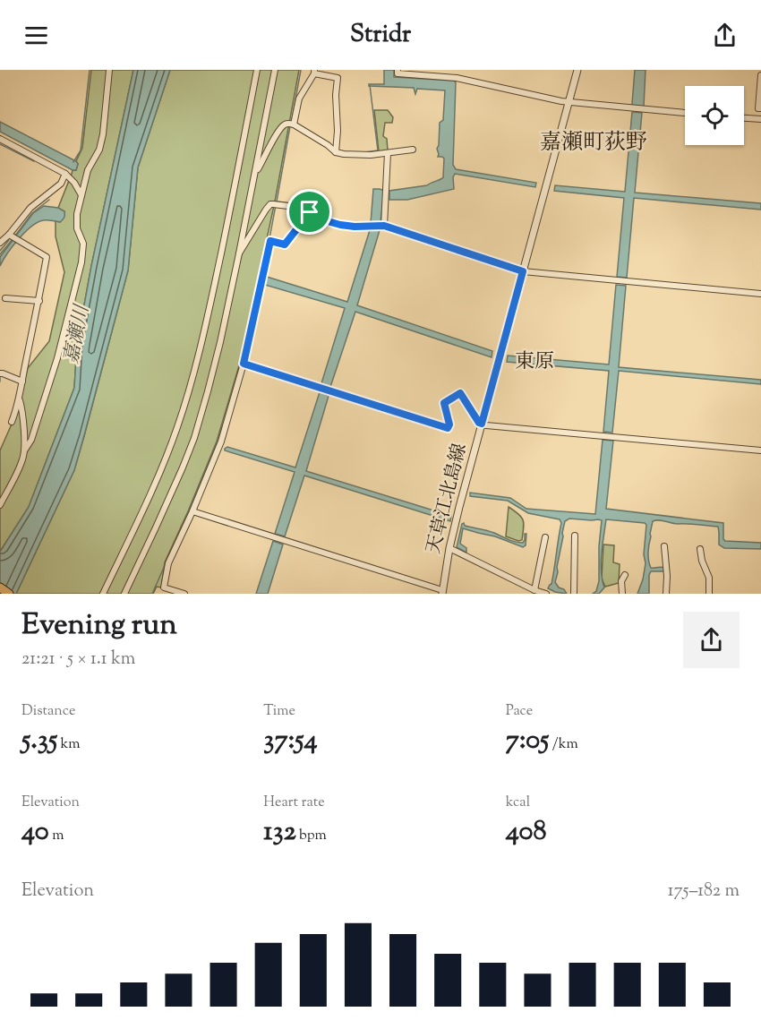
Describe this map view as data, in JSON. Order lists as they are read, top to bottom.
{
  "streets": {
    "street": ["天草江北島線"]
  },
  "districts": ["嘉瀬町荻野", "東原"],
  "water": ["嘉瀬川"],
  "page": {
    "header": "Stridr",
    "heading": ["Evening run", "21:21 · 5 × 1.1 km"],
    "stats": [
      ["Distance", "5.35 km"],
      ["Time", "37:54"],
      ["Pace", "7:05 /km"],
      ["Elevation", "40 m"],
      ["Heart rate", "132 bpm"],
      ["kcal", "408"]
    ],
    "chart": ["Elevation", "175–182 m"]
  }
}
